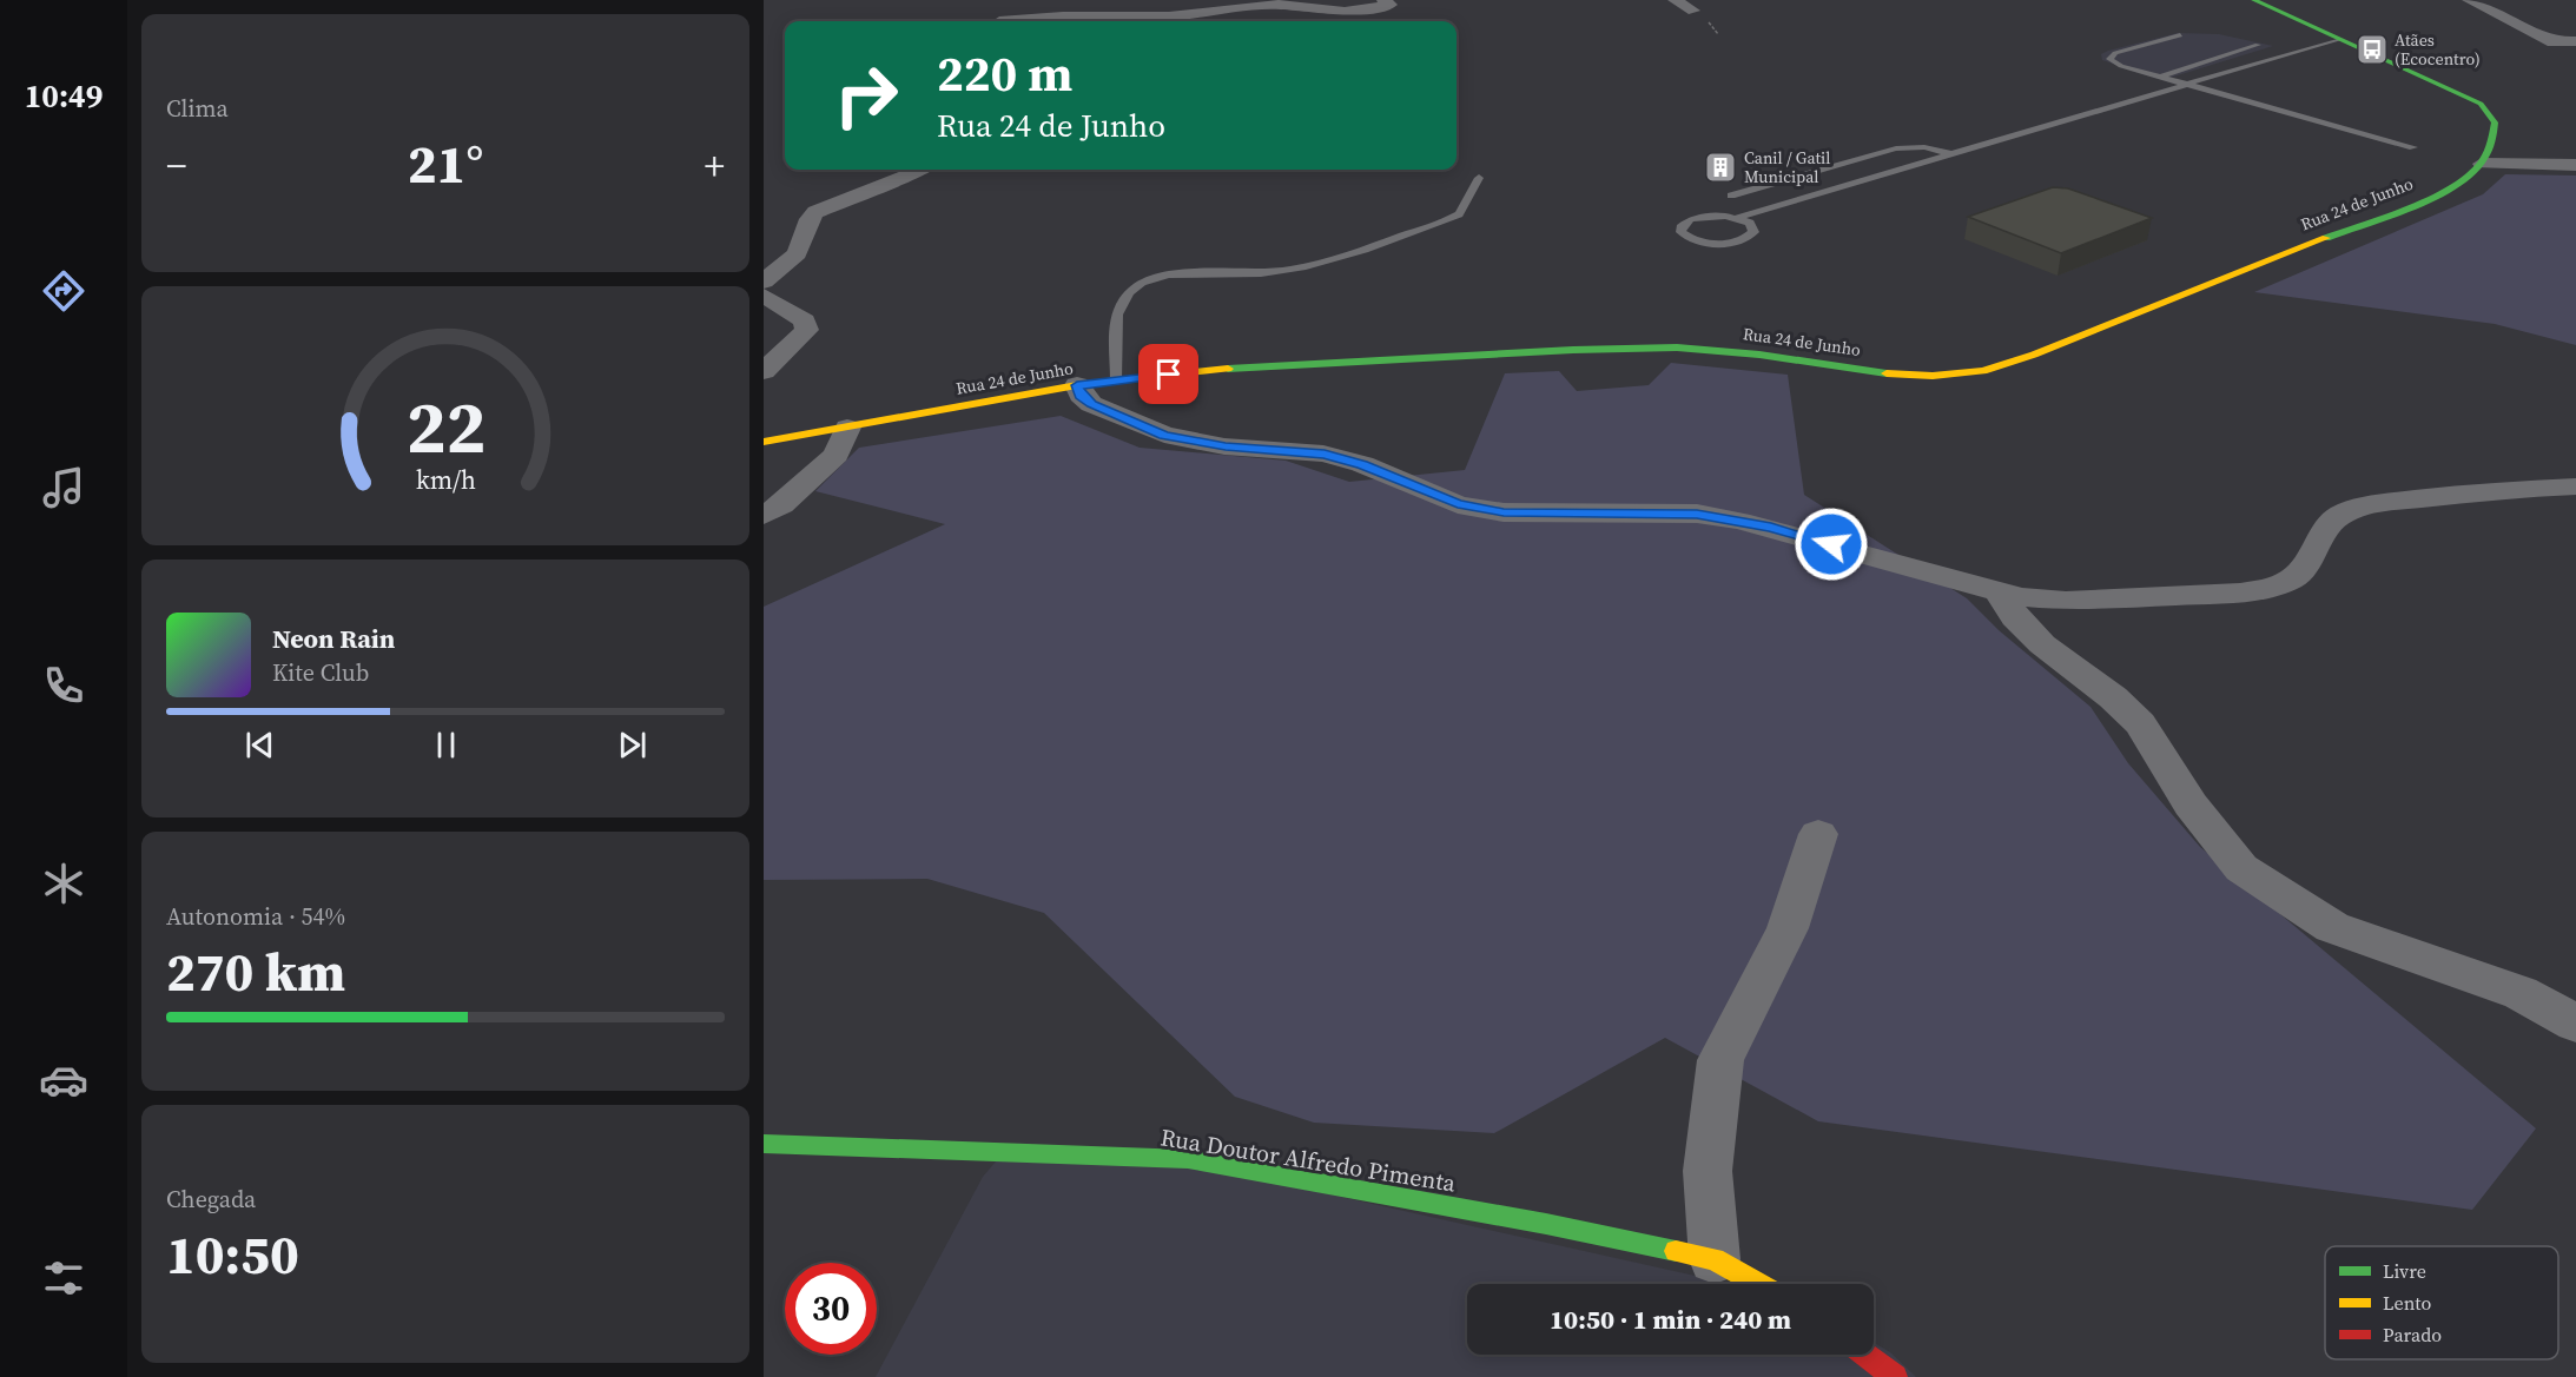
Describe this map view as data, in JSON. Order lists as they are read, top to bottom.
{
  "streets": {
    "main road": ["Rua 24 de Junho", "Rua Doutor Alfredo Pimenta"]
  },
  "places": {
    "bus stop": ["Atães (Ecocentro)"],
    "building": ["Canil / Gatil Municipal"]
  },
  "legend": ["Livre", "Lento", "Parado"],
  "page": {
    "tabs": "10:49",
    "tile": [
      "Clima",
      ["Autonomia · 54%", "270 km"],
      ["Chegada", "10:50"]
    ],
    "turn": ["220 m", "Rua 24 de Junho"],
    "heat": ["−", "21°", "+"],
    "song": ["Neon Rain", "Kite Club"],
    "limit": "30",
    "trip": "10:50 · 1 min · 240 m",
    "gauge": ["22", "km/h"]
  }
}
